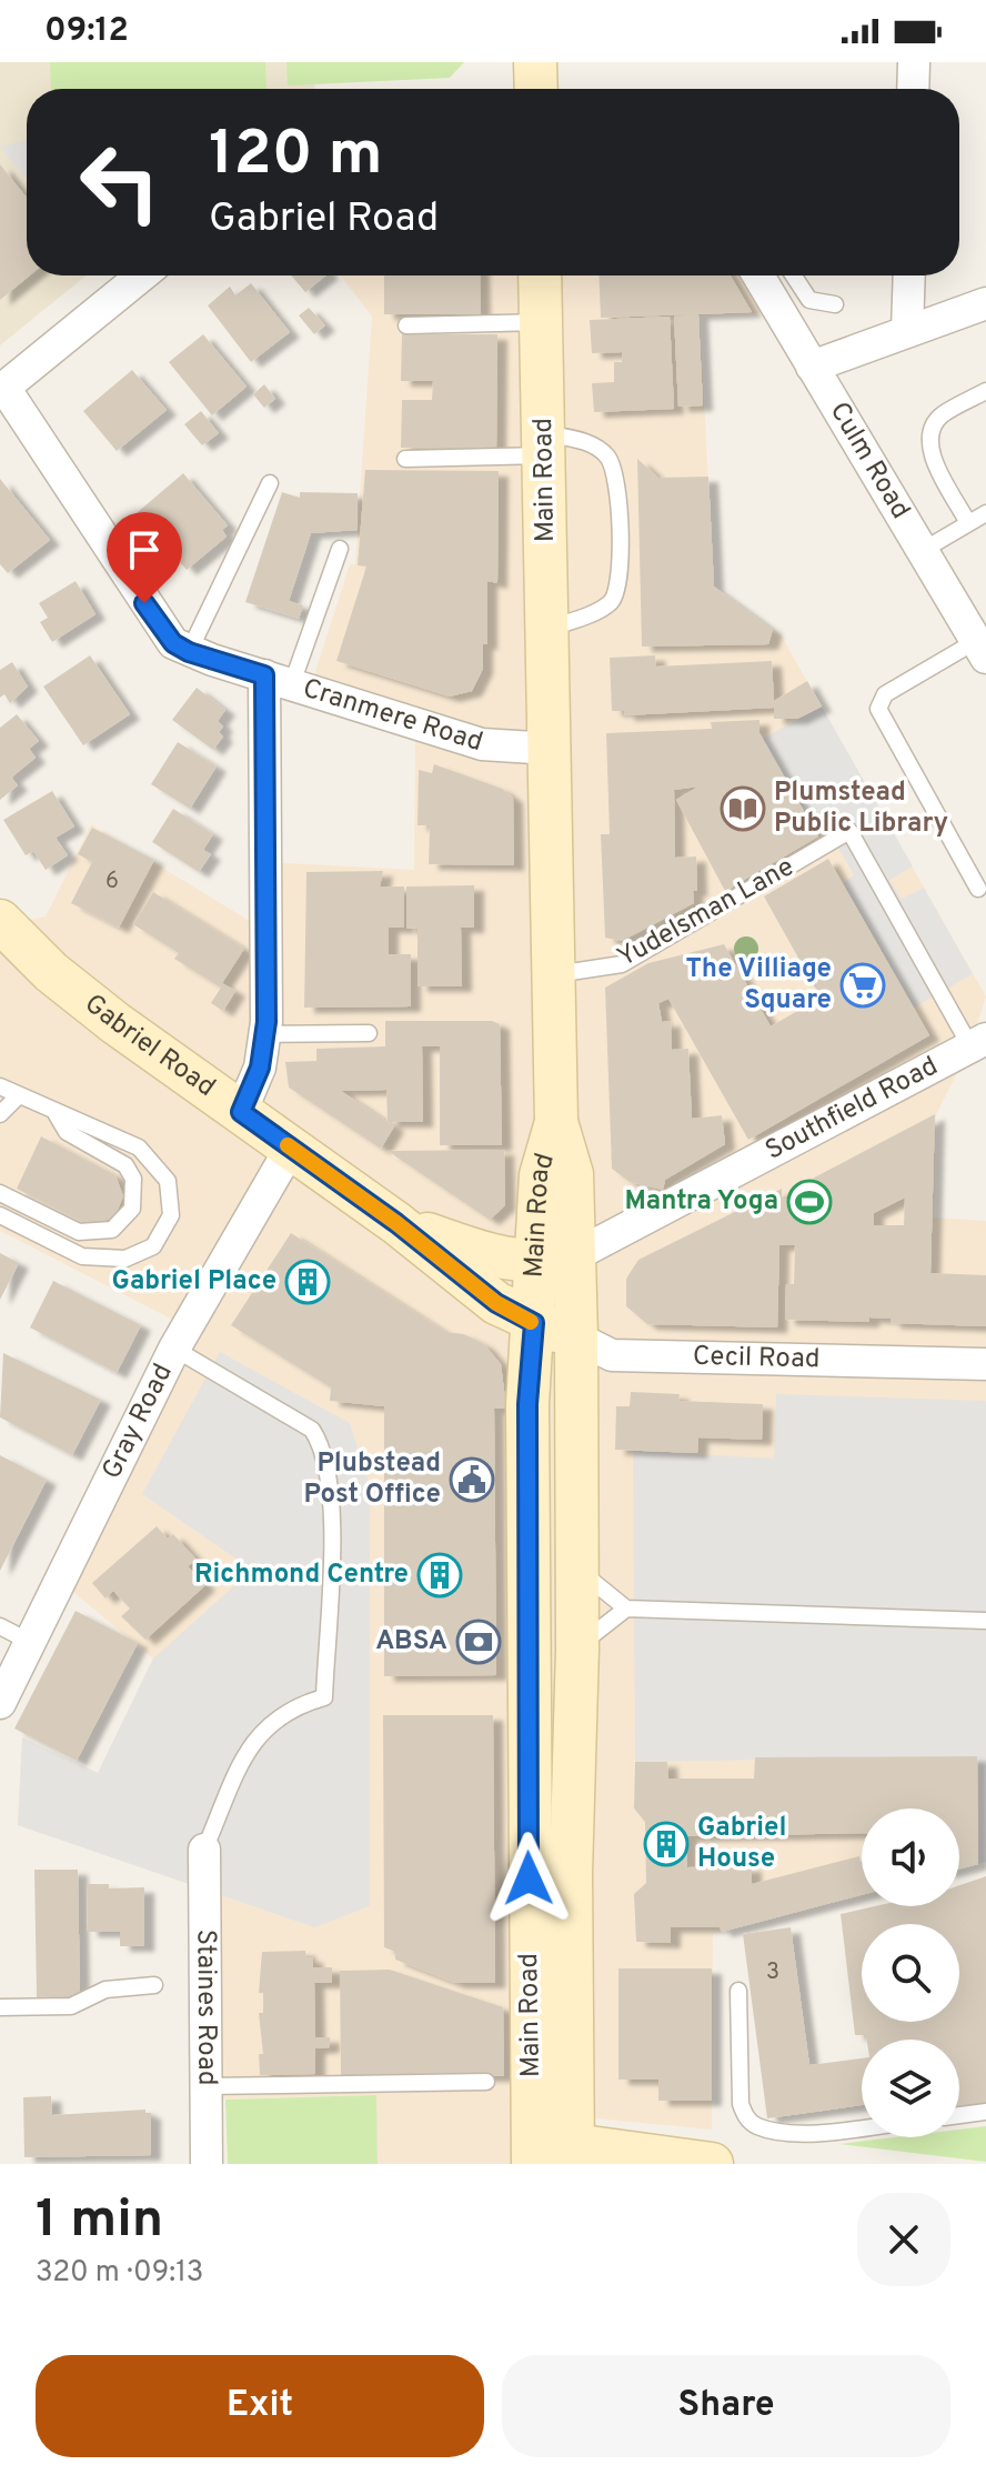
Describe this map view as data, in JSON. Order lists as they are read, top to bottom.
{
  "streets": {
    "main road": ["Main Road", "Gabriel Road", "Cecil Road"],
    "street": [
      "Culm Road",
      "Cranmere Road",
      "Southfield Road",
      "Gray Road",
      "Staines Road"
    ],
    "lane": ["Yudelsman Lane"]
  },
  "crossings": [
    ["Main Road", "Cranmere Road"],
    ["Main Road", "Yudelsman Lane"],
    ["Main Road", "Gabriel Road"],
    ["Main Road", "Southfield Road"],
    ["Main Road", "Cecil Road"],
    ["Yudelsman Lane", "Southfield Road"],
    ["Gabriel Road", "Southfield Road"],
    ["Gabriel Road", "Cecil Road"],
    ["Gabriel Road", "Gray Road"]
  ],
  "places": {
    "library": ["Plumstead Public Library"],
    "supermarket": ["The Villiage Square"],
    "sports": ["Mantra Yoga"],
    "building": ["Gabriel Place", "Richmond Centre", "Gabriel House"],
    "public building": ["Plubstead Post Office"],
    "bank": ["ABSA"]
  },
  "house_numbers": ["6", "3"],
  "page": {
    "status": "09:12",
    "turn": ["120 m", "Gabriel Road"],
    "heading": ["1 min", "320 m · 09:13"],
    "buttons": ["Exit", "Share"]
  }
}
